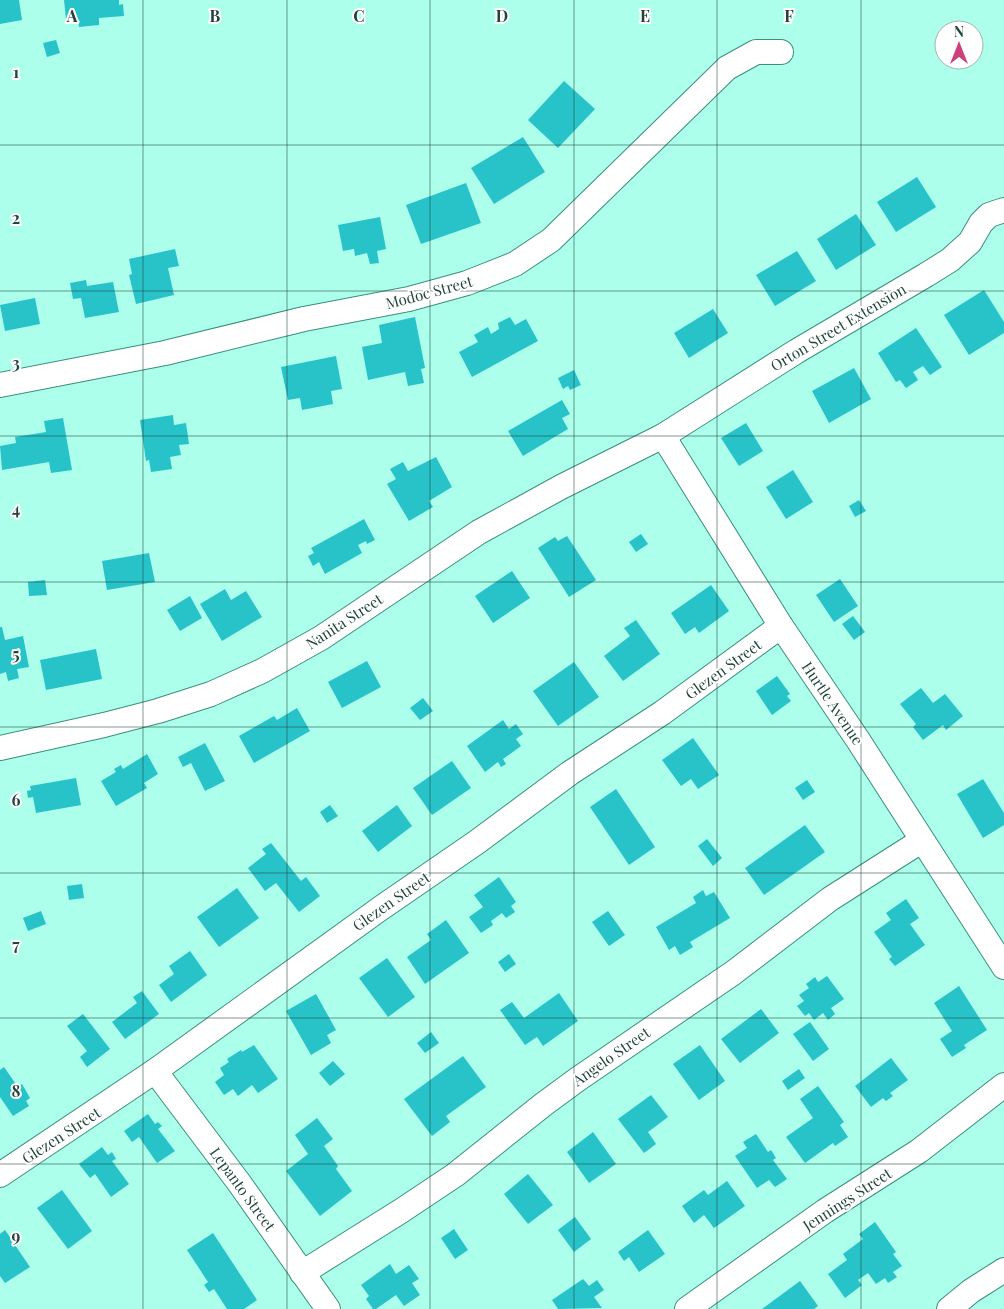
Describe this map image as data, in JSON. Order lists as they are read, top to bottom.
{
  "streets": {
    "street": [
      "Modoc Street",
      "Orton Street Extension",
      "Nanita Street",
      "Glezen Street",
      "Hurtle Avenue",
      "Angelo Street",
      "Lepanto Street",
      "Jennings Street"
    ]
  },
  "crossings": [
    ["Orton Street Extension", "Nanita Street"],
    ["Orton Street Extension", "Hurtle Avenue"],
    ["Nanita Street", "Hurtle Avenue"],
    ["Glezen Street", "Hurtle Avenue"],
    ["Glezen Street", "Lepanto Street"],
    ["Hurtle Avenue", "Angelo Street"],
    ["Angelo Street", "Lepanto Street"]
  ],
  "north": "top",
  "grid": {
    "columns": [
      "A",
      "B",
      "C",
      "D",
      "E",
      "F"
    ],
    "rows": [
      "1",
      "2",
      "3",
      "4",
      "5",
      "6",
      "7",
      "8",
      "9"
    ]
  }
}
